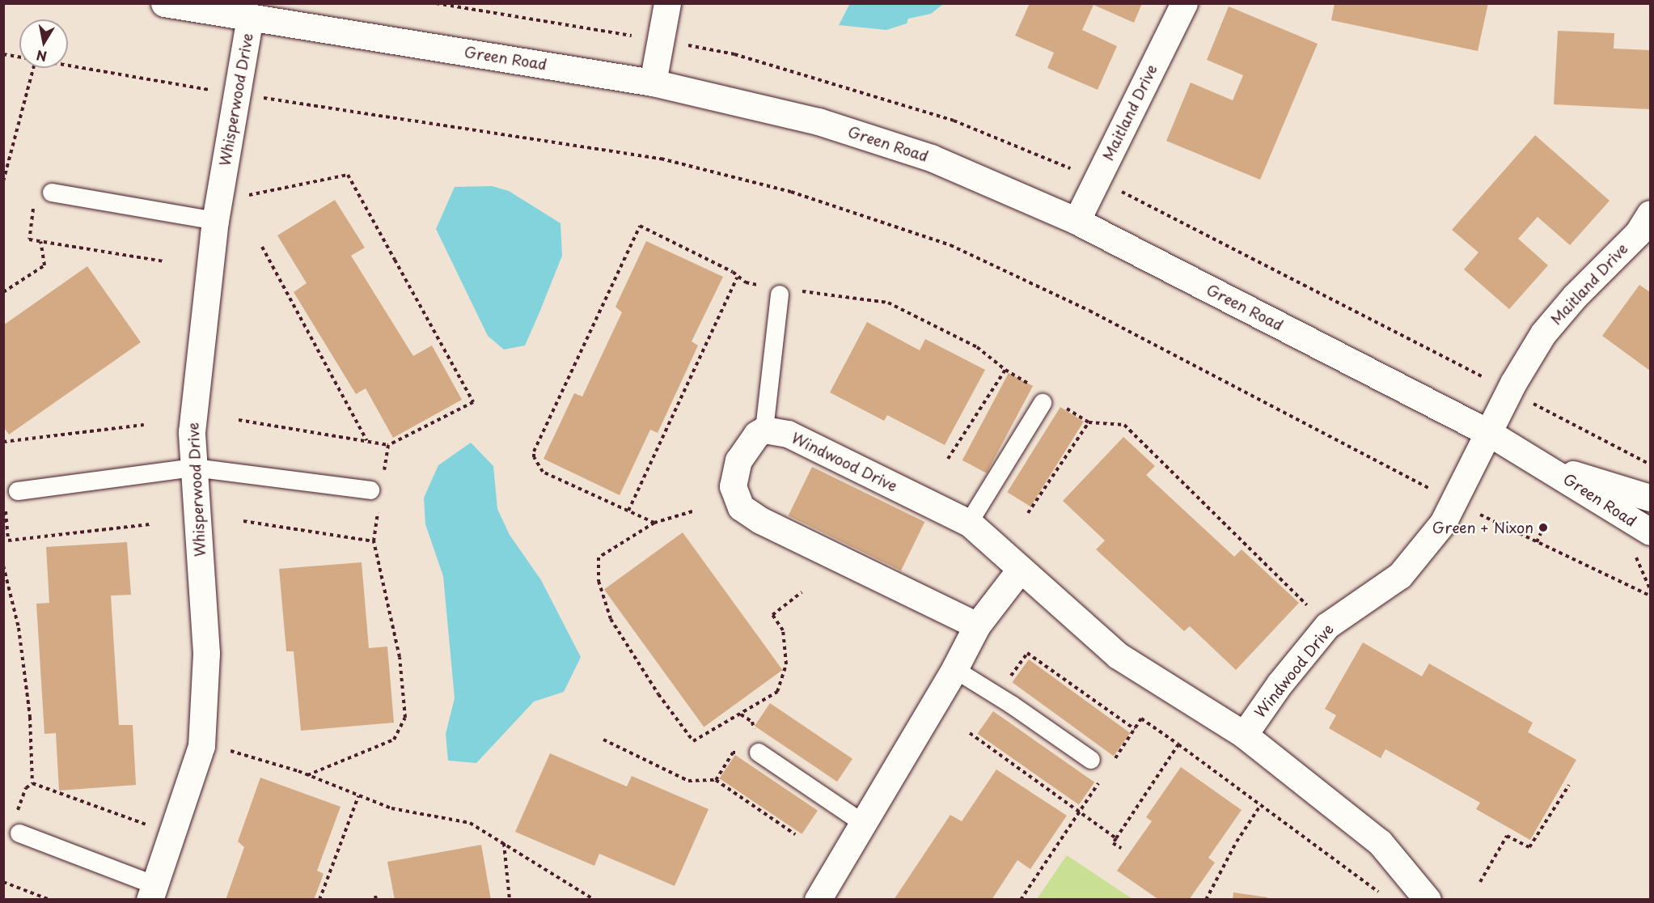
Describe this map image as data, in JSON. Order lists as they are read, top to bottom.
{
  "streets": {
    "street": [
      "Green Road",
      "Whisperwood Drive",
      "Maitland Drive",
      "Windwood Drive"
    ]
  },
  "crossings": [
    ["Green Road", "Whisperwood Drive"],
    ["Green Road", "Maitland Drive"],
    ["Green Road", "Windwood Drive"],
    ["Maitland Drive", "Windwood Drive"]
  ],
  "places": ["Green + Nixon"],
  "north": "bottom"
}
